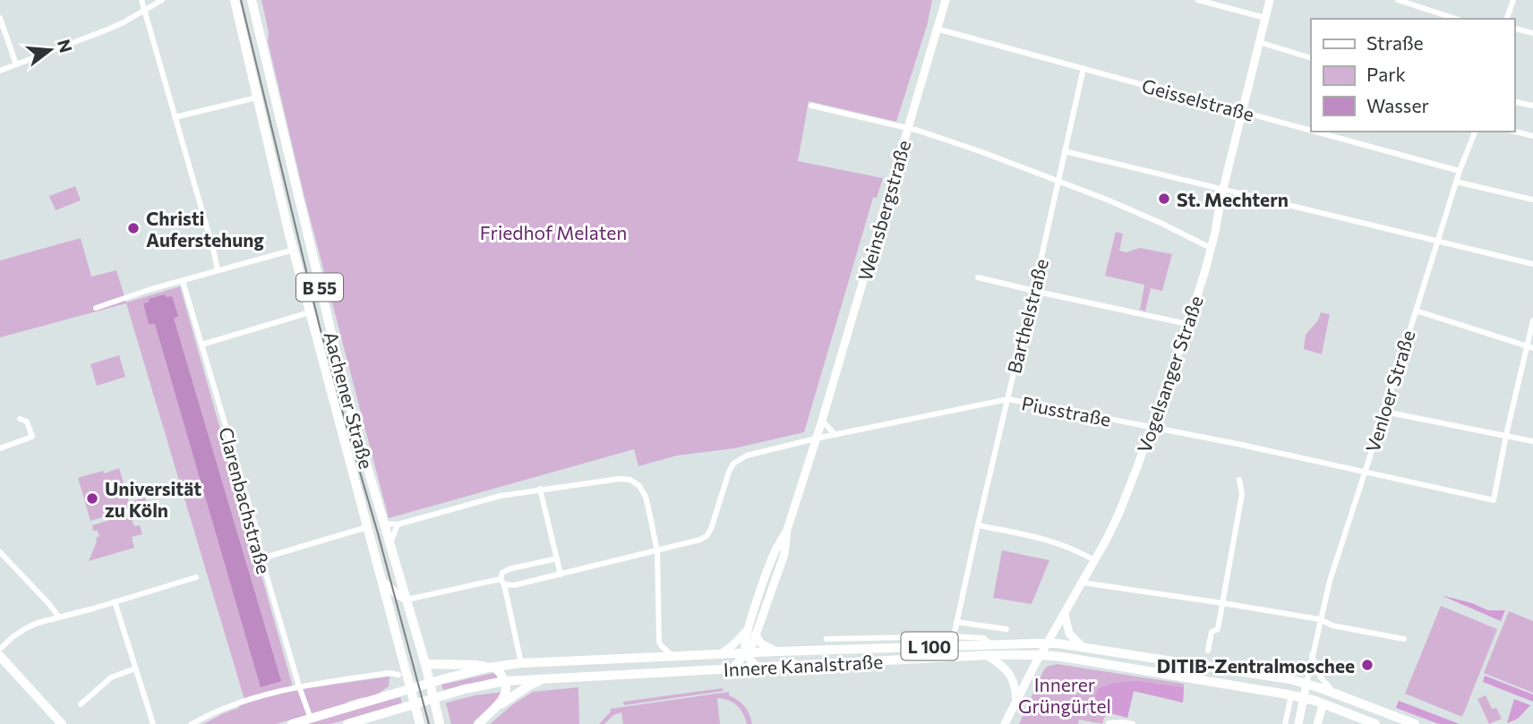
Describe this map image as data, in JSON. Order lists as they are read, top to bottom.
{
  "streets": {
    "main road": [
      "B 55",
      "Aachener Straße",
      "L 100",
      "Innere Kanalstraße"
    ],
    "street": [
      "Geisselstraße",
      "Weinsbergstraße",
      "Barthelstraße",
      "Vogelsanger Straße",
      "Venloer Straße",
      "Piusstraße",
      "Clarenbachstraße"
    ]
  },
  "crossings": [
    ["Geisselstraße", "Weinsbergstraße"],
    ["Geisselstraße", "Barthelstraße"],
    ["Geisselstraße", "Vogelsanger Straße"],
    ["Geisselstraße", "Venloer Straße"],
    ["Weinsbergstraße", "Piusstraße"],
    ["Weinsbergstraße", "Innere Kanalstraße"],
    ["Barthelstraße", "Piusstraße"],
    ["Barthelstraße", "Innere Kanalstraße"],
    ["Vogelsanger Straße", "Piusstraße"],
    ["Vogelsanger Straße", "Innere Kanalstraße"],
    ["Venloer Straße", "Piusstraße"],
    ["Venloer Straße", "Innere Kanalstraße"],
    ["Aachener Straße", "L 100"],
    ["Aachener Straße", "Innere Kanalstraße"],
    ["Clarenbachstraße", "Innere Kanalstraße"],
    ["L 100", "Innere Kanalstraße"]
  ],
  "parks": ["Friedhof Melaten", "Innerer Grüngürtel"],
  "places": [
    "St. Mechtern",
    "Christi Auferstehung",
    "Universität zu Köln",
    "DITIB-Zentralmoschee"
  ],
  "legend": ["Straße", "Park", "Wasser"],
  "north": "right"
}
